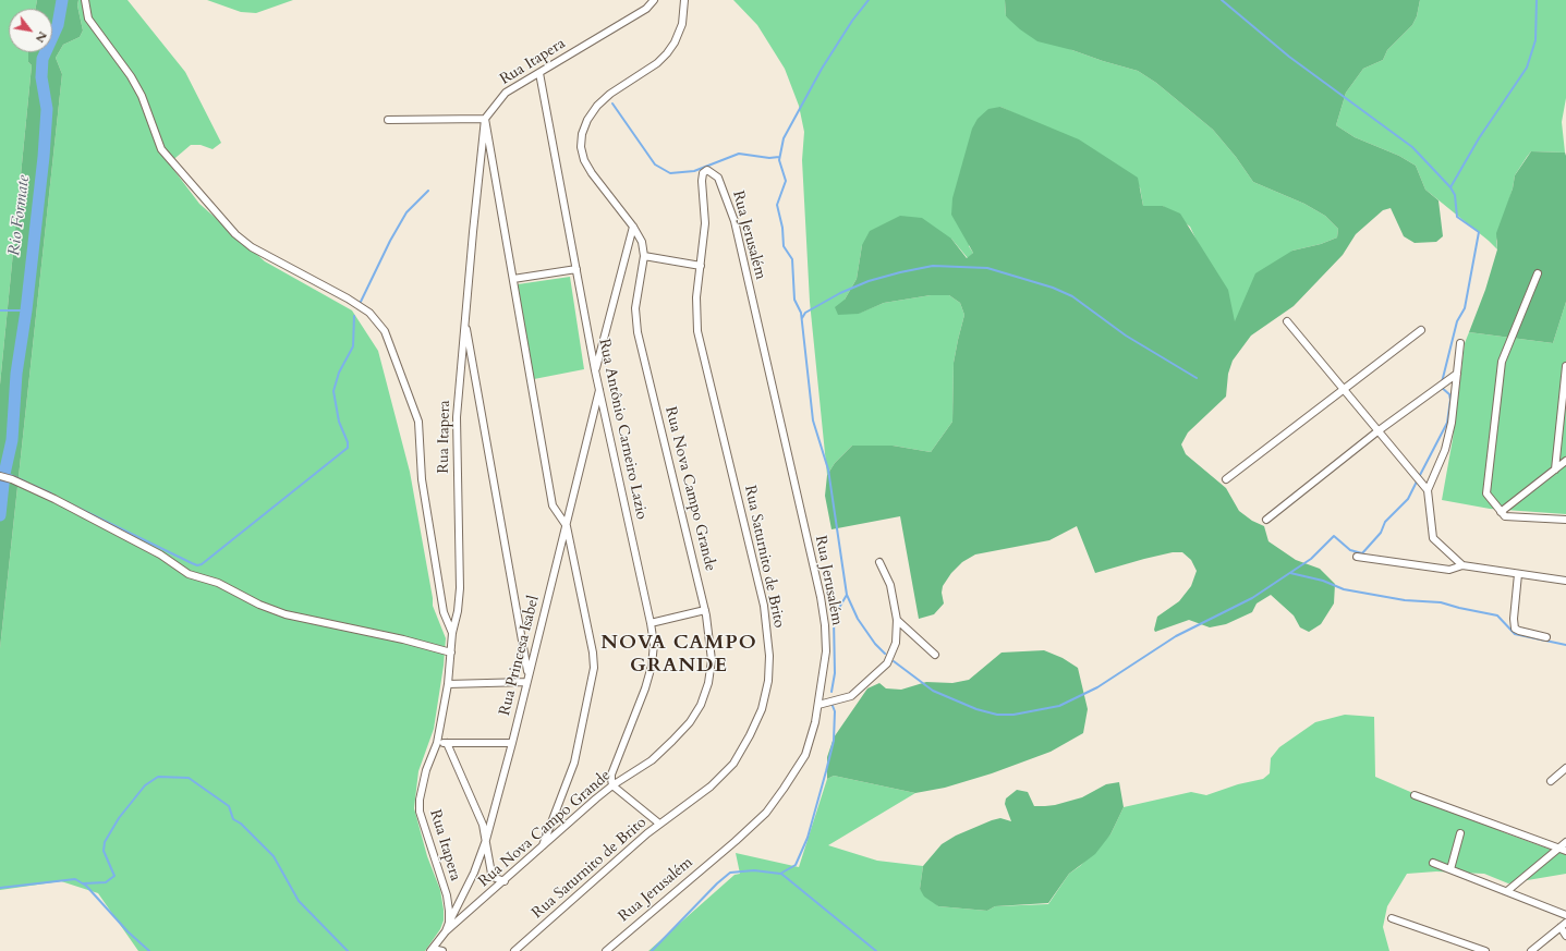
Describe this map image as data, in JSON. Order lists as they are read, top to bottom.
{
  "streets": {
    "street": [
      "Rua Itapera",
      "Rua Jerusalém",
      "Rua Antônio Carneiro Lazio",
      "Rua Nova Campo Grande",
      "Rua Saturnito de Brito",
      "Rua Princesa Isabel"
    ]
  },
  "crossings": [
    ["Rua Itapera", "Rua Antônio Carneiro Lazio"],
    ["Rua Itapera", "Rua Nova Campo Grande"],
    ["Rua Itapera", "Rua Princesa Isabel"],
    ["Rua Jerusalém", "Rua Saturnito de Brito"],
    ["Rua Antônio Carneiro Lazio", "Rua Nova Campo Grande"],
    ["Rua Antônio Carneiro Lazio", "Rua Princesa Isabel"]
  ],
  "districts": ["NOVA CAMPO GRANDE"],
  "water": ["Rio Formate"],
  "north": "bottom right"
}
